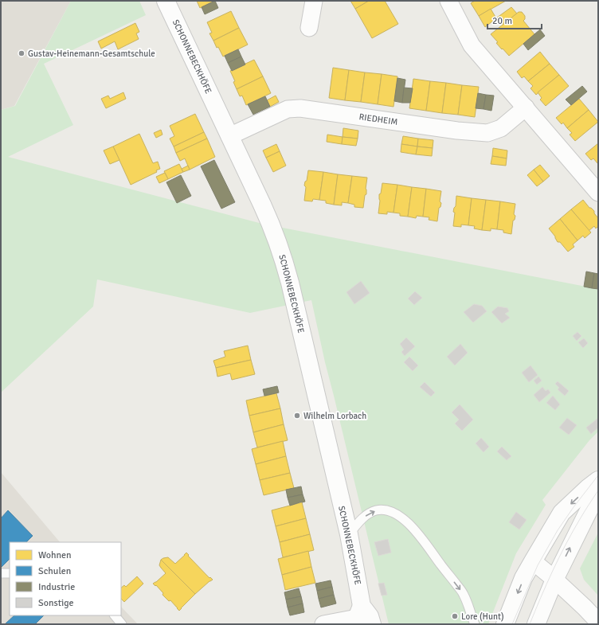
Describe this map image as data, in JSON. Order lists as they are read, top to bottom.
{
  "streets": {
    "street": ["SCHONNEBECKHÖFE", "RIEDHEIM"]
  },
  "crossings": [
    ["SCHONNEBECKHÖFE", "RIEDHEIM"]
  ],
  "places": ["Gustav-Heinemann-Gesamtschule", "Wilhelm Lorbach", "Lore (Hunt)"],
  "legend": [
    "Wohnen",
    "Schulen",
    "Industrie",
    "Sonstige"
  ],
  "scale_bar": "20 m"
}
